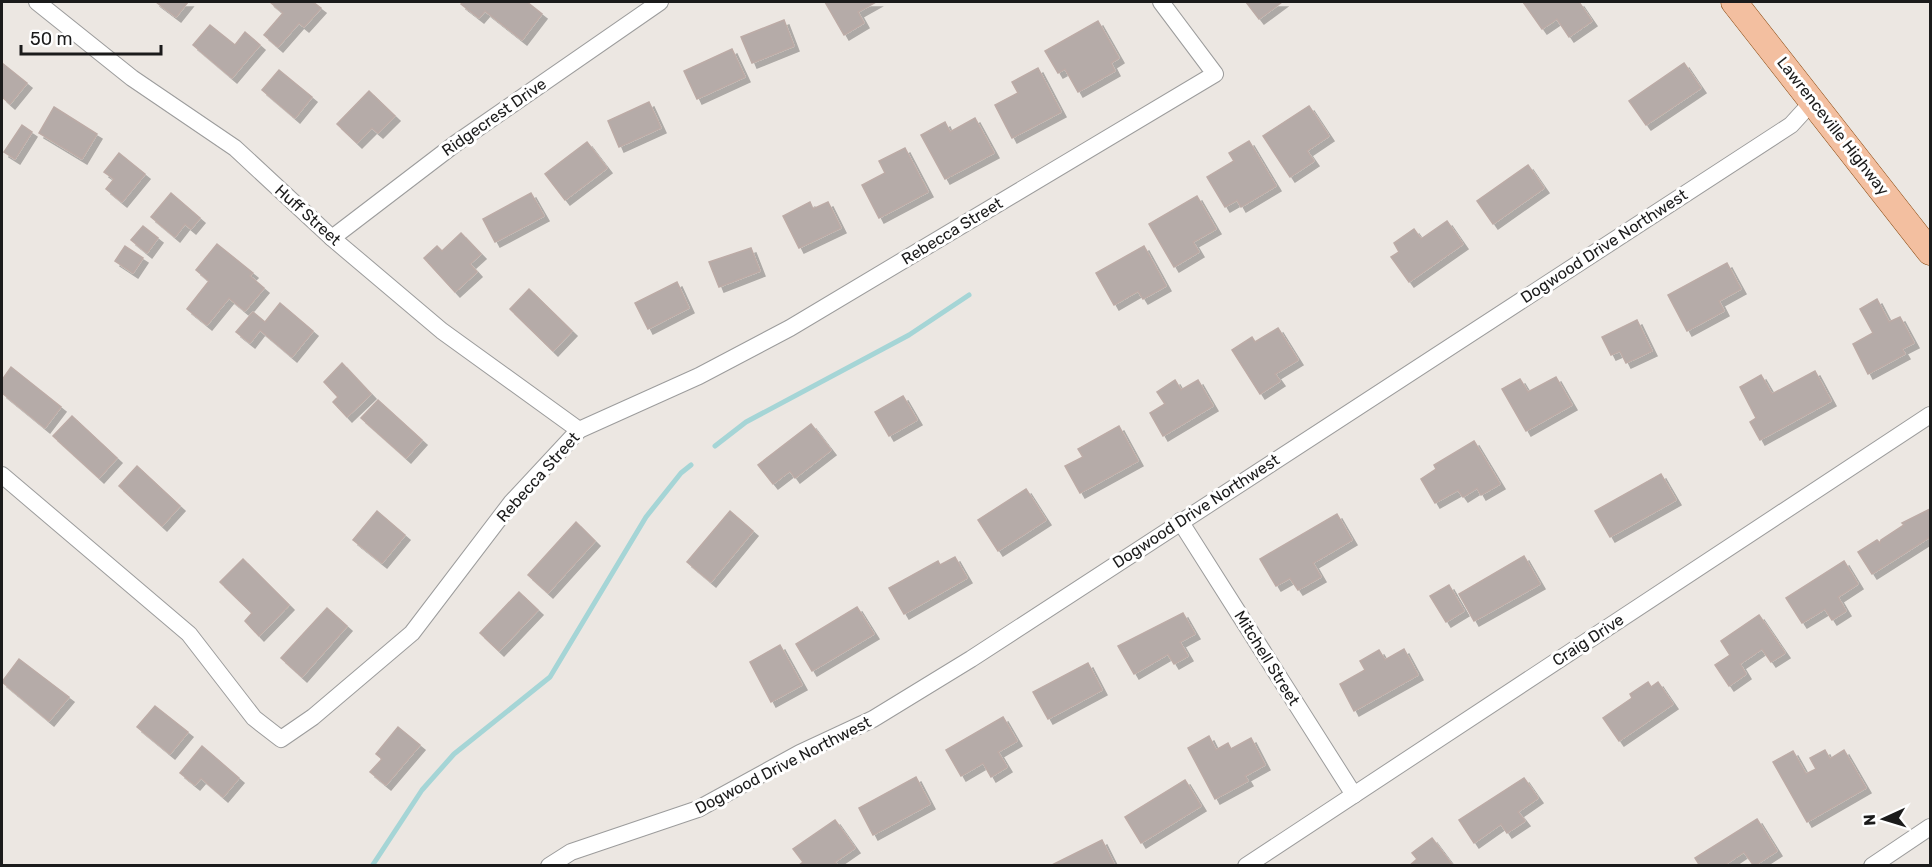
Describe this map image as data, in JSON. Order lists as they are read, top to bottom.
{
  "streets": {
    "main road": ["Lawrenceville Highway"],
    "street": [
      "Ridgecrest Drive",
      "Huff Street",
      "Rebecca Street",
      "Dogwood Drive Northwest",
      "Craig Drive",
      "Mitchell Street"
    ]
  },
  "crossings": [
    ["Ridgecrest Drive", "Huff Street"],
    ["Lawrenceville Highway", "Dogwood Drive Northwest"],
    ["Huff Street", "Rebecca Street"],
    ["Dogwood Drive Northwest", "Mitchell Street"],
    ["Craig Drive", "Mitchell Street"]
  ],
  "scale_bar": "50 m",
  "north": "left"
}
